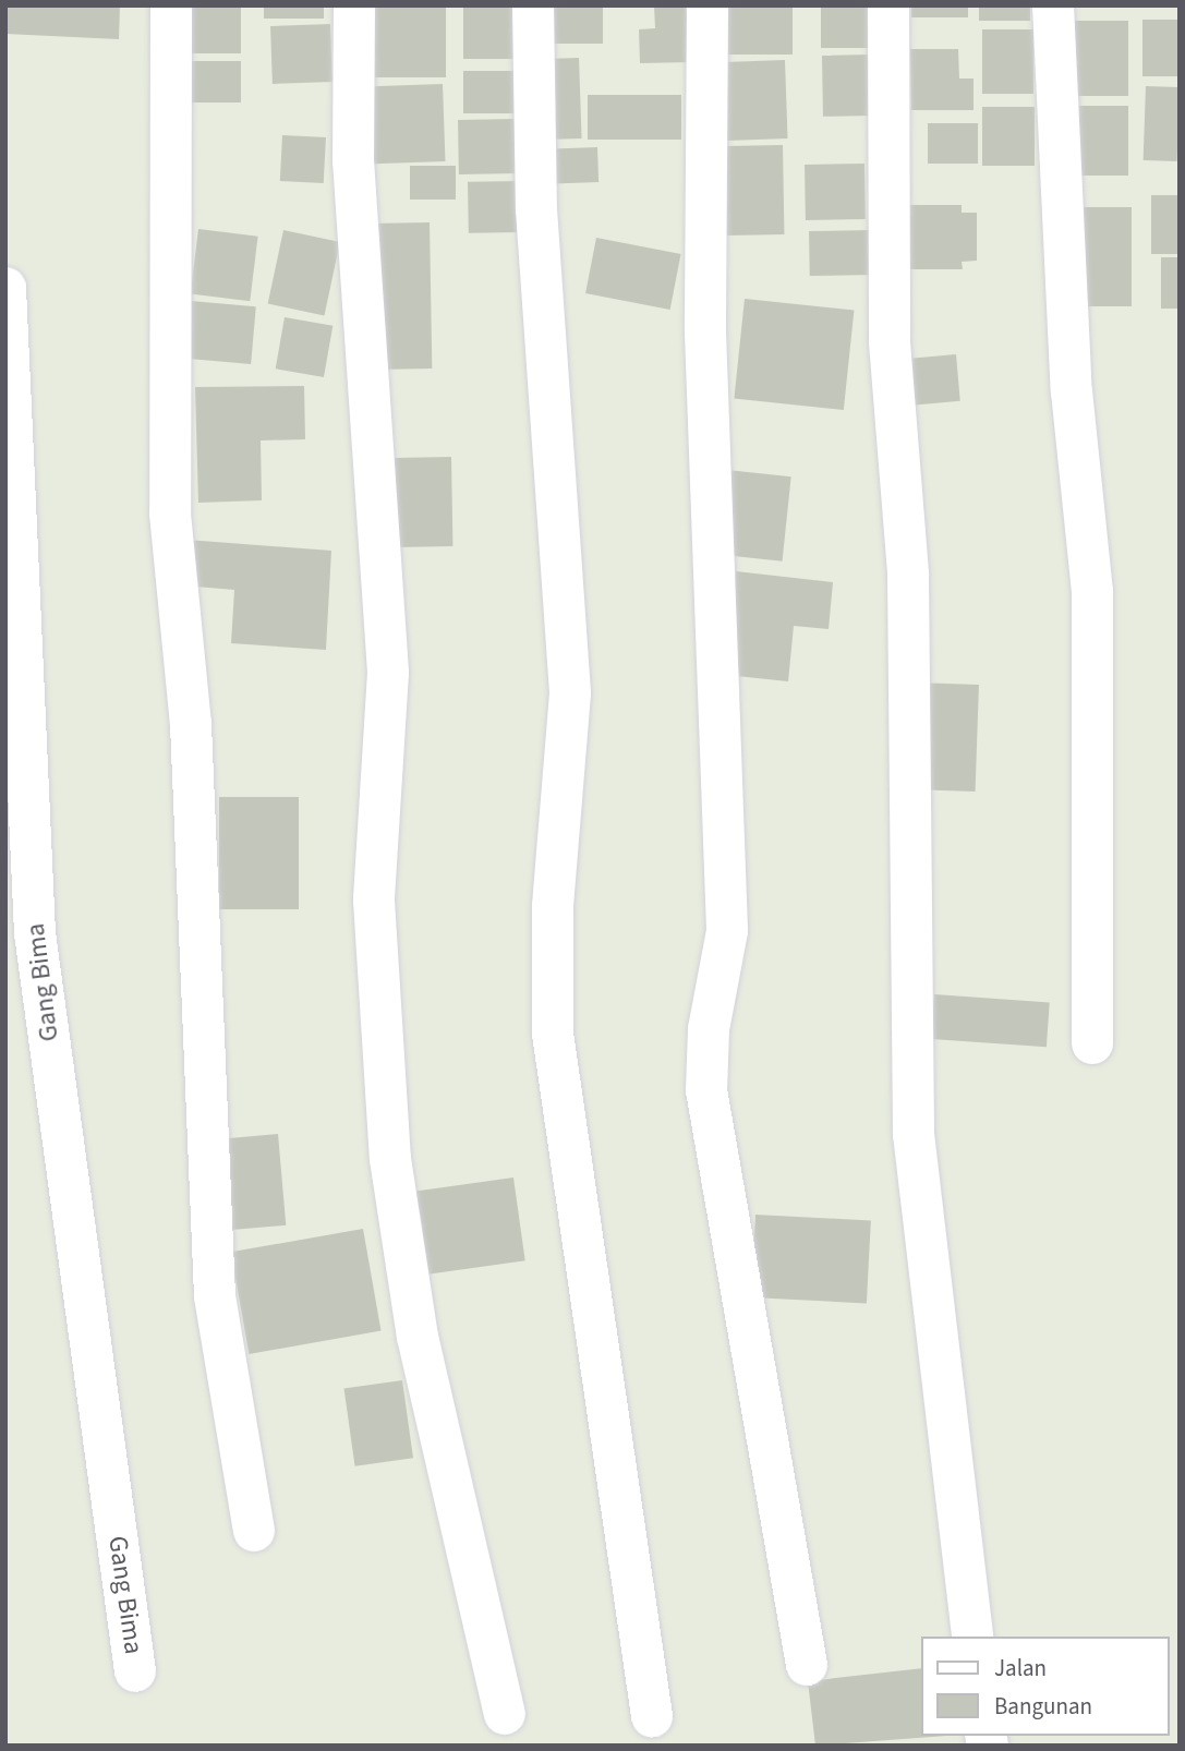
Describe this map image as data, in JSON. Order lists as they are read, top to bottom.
{
  "streets": {
    "street": ["Gang Bima"]
  },
  "legend": ["Jalan", "Bangunan"]
}
